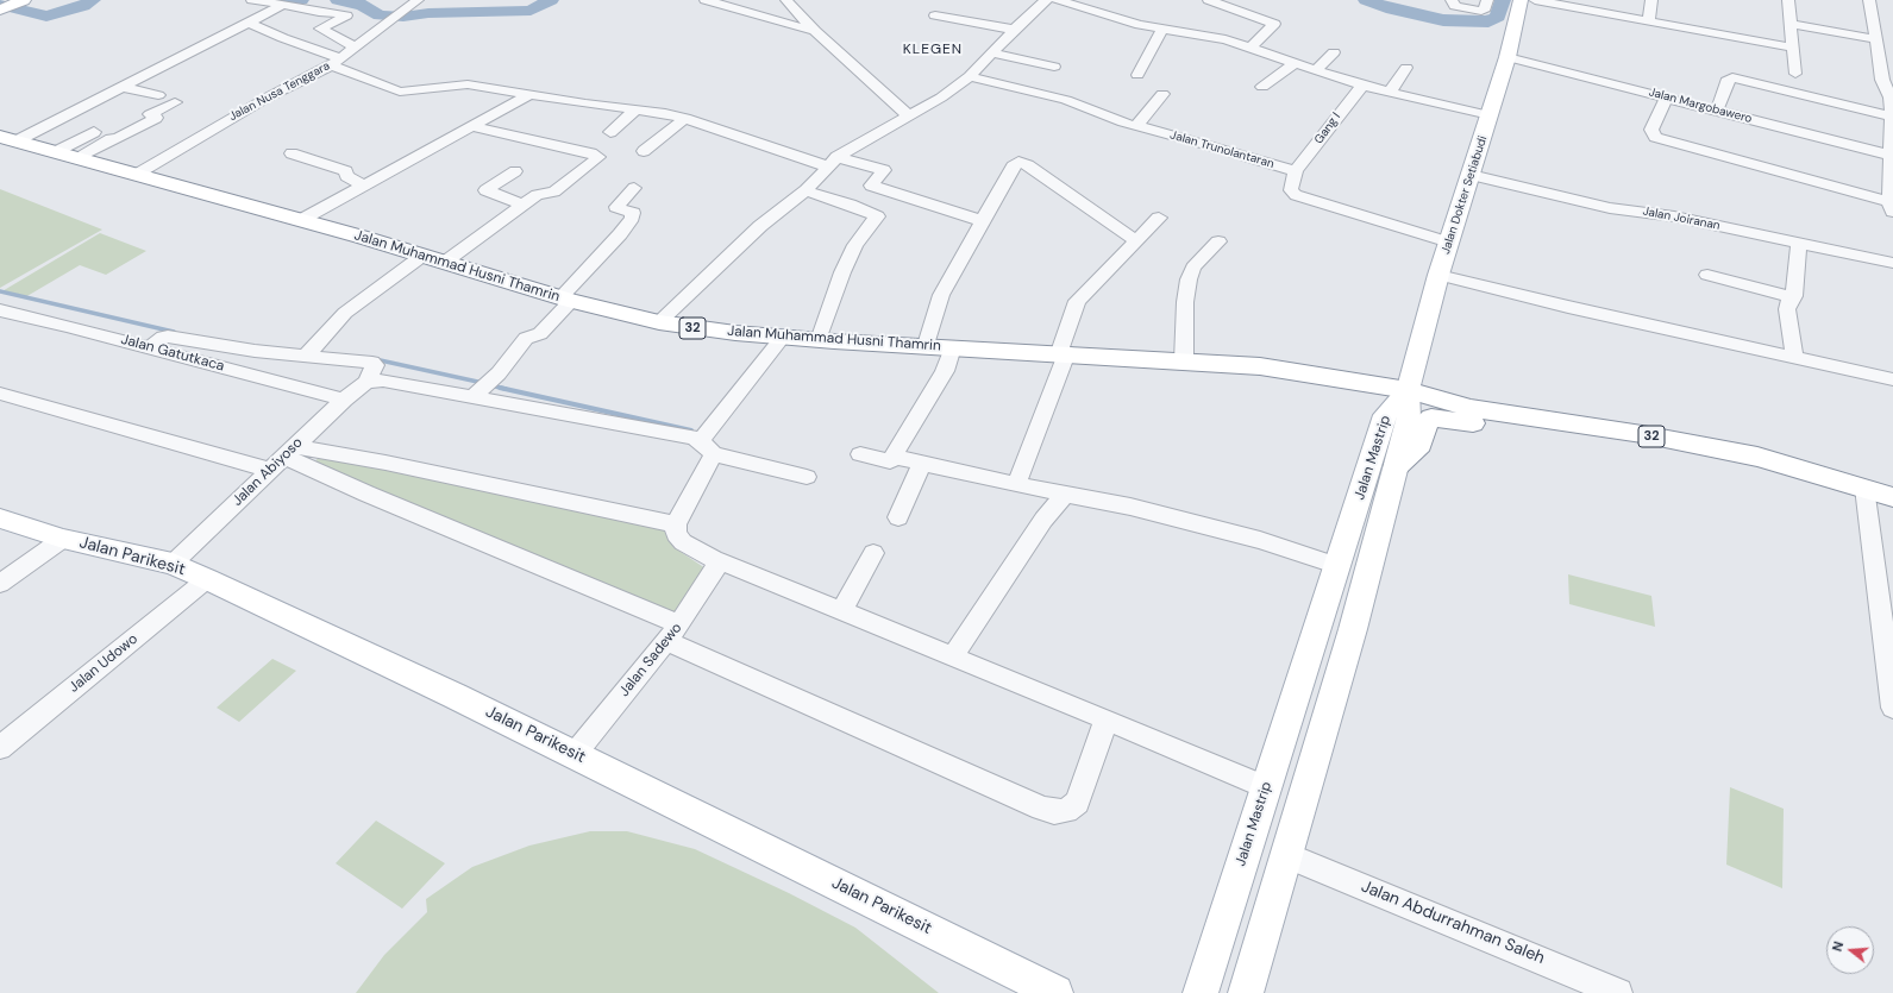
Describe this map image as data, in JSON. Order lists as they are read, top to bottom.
{
  "streets": {
    "highway": ["Jalan Muhammad Husni Thamrin", "32"],
    "main road": ["Jalan Dokter Setiabudi", "Jalan Mastrip", "Jalan Parikesit"],
    "street": [
      "Jalan Nusa Tenggara",
      "Jalan Margobawero",
      "Gang I",
      "Jalan Trunolantaran",
      "Jalan Joiranan",
      "Jalan Gatutkaca",
      "Jalan Abiyoso",
      "Jalan Sadewo",
      "Jalan Udowo",
      "Jalan Abdurrahman Saleh"
    ]
  },
  "crossings": [
    ["Jalan Nusa Tenggara", "Jalan Muhammad Husni Thamrin"],
    ["Jalan Margobawero", "Jalan Dokter Setiabudi"],
    ["Gang I", "Jalan Trunolantaran"],
    ["Jalan Dokter Setiabudi", "Jalan Joiranan"],
    ["Jalan Dokter Setiabudi", "Jalan Muhammad Husni Thamrin"],
    ["Jalan Dokter Setiabudi", "32"],
    ["Jalan Dokter Setiabudi", "Jalan Mastrip"],
    ["Jalan Muhammad Husni Thamrin", "32"],
    ["Jalan Muhammad Husni Thamrin", "Jalan Mastrip"],
    ["32", "Jalan Mastrip"],
    ["Jalan Gatutkaca", "Jalan Abiyoso"],
    ["Jalan Mastrip", "Jalan Abdurrahman Saleh"],
    ["Jalan Abiyoso", "Jalan Parikesit"],
    ["Jalan Parikesit", "Jalan Sadewo"],
    ["Jalan Parikesit", "Jalan Udowo"]
  ],
  "districts": ["KLEGEN"],
  "north": "left"
}
